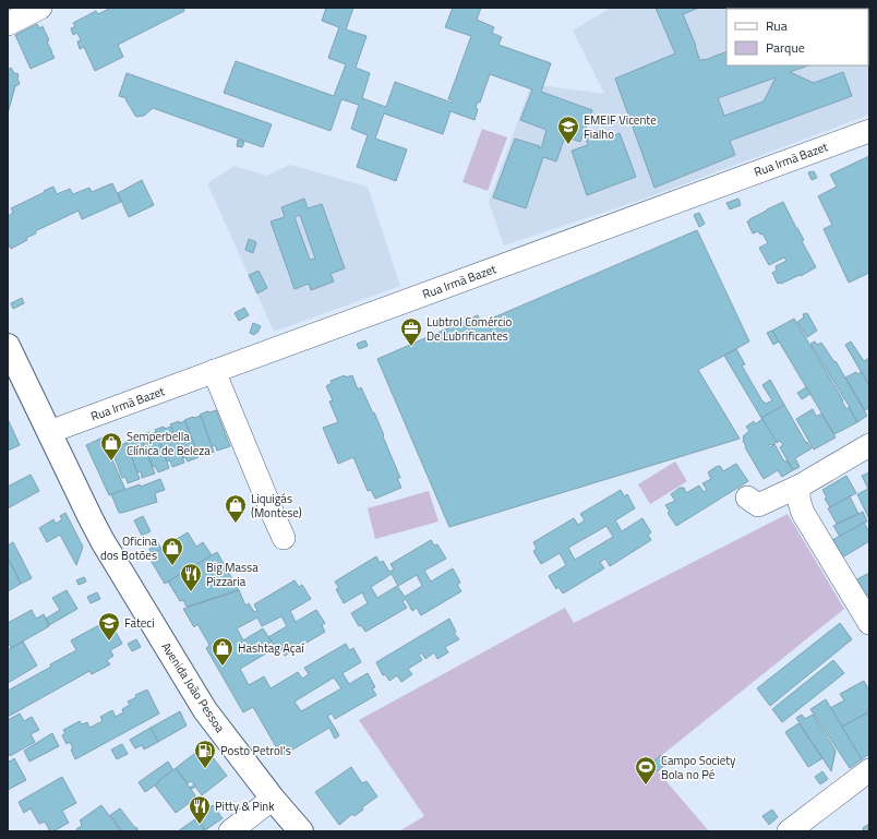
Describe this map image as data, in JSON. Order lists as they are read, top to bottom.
{
  "streets": {
    "main road": ["Avenida João Pessoa"],
    "street": ["Rua Irmã Bazet"]
  },
  "crossings": [
    ["Rua Irmã Bazet", "Avenida João Pessoa"]
  ],
  "places": {
    "school or university": ["EMEIF Vicente Fialho", "Fateci"],
    "office": ["Lubtrol Comércio De Lubrificantes"],
    "shop": [
      "Semperbella Clínica de Beleza",
      "Liquigás (Montese)",
      "Oficina dos Botões",
      "Hashtag Açaí"
    ],
    "restaurant": ["Big Massa Pizzaria", "Pitty & Pink"],
    "fuel station": ["Posto Petrol's"],
    "sports": ["Campo Society Bola no Pé"]
  },
  "legend": ["Rua", "Parque"]
}
